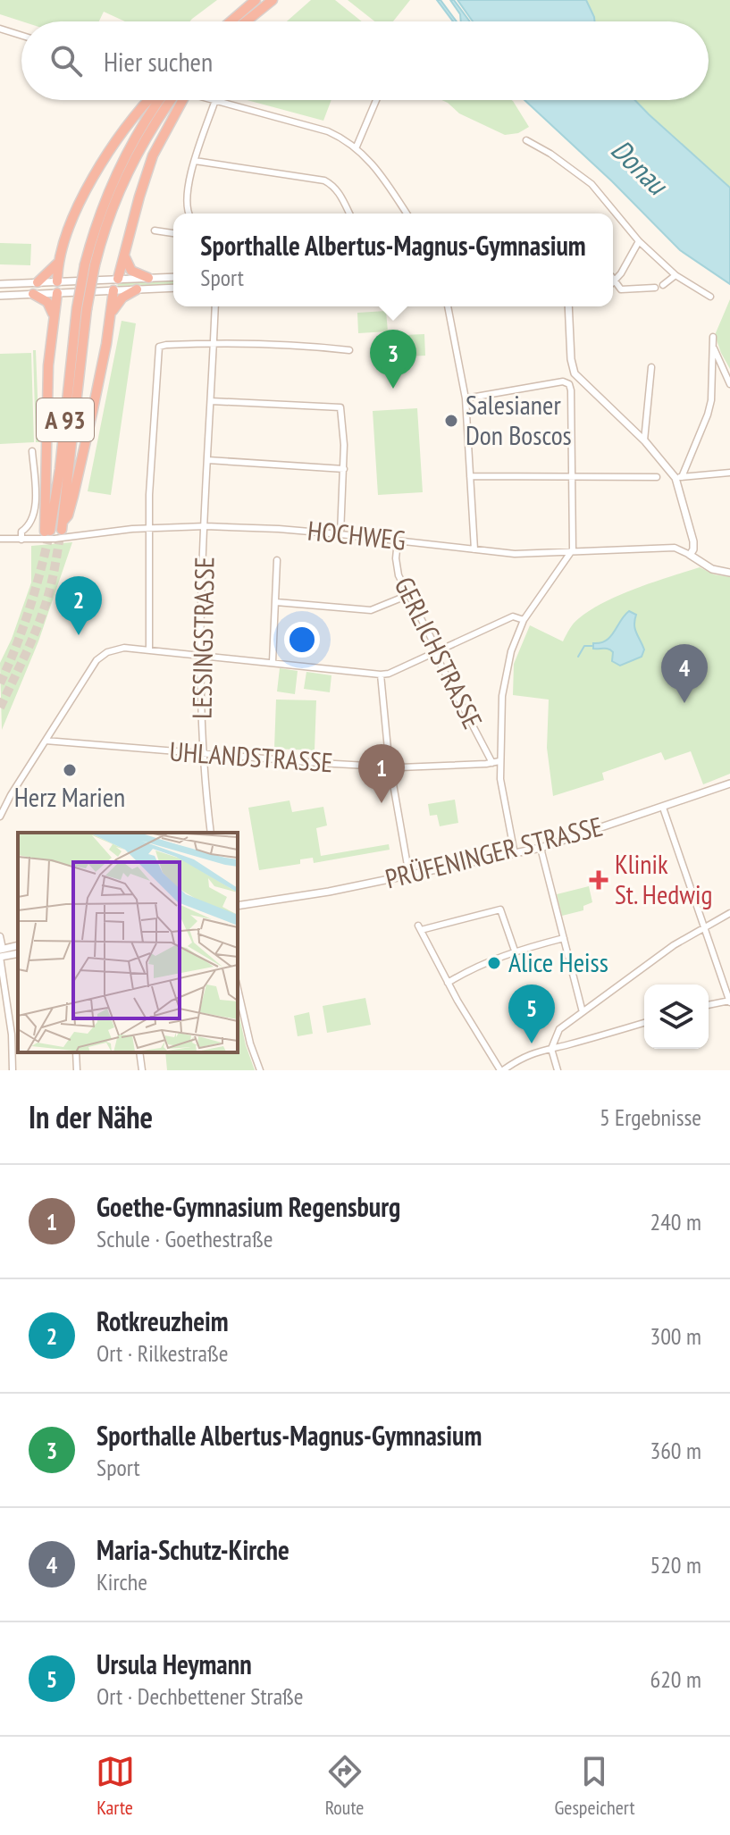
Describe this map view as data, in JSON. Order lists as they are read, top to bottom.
{
  "streets": {
    "highway": ["A 93"],
    "street": [
      "HOCHWEG",
      "LESSINGSTRASSE",
      "GERLICHSTRASSE",
      "UHLANDSTRASSE",
      "PRÜFENINGER STRASSE"
    ]
  },
  "crossings": [
    ["HOCHWEG", "LESSINGSTRASSE"],
    ["HOCHWEG", "GERLICHSTRASSE"],
    ["LESSINGSTRASSE", "UHLANDSTRASSE"],
    ["GERLICHSTRASSE", "UHLANDSTRASSE"]
  ],
  "water": ["Donau"],
  "places": {
    "other": ["Salesianer Don Boscos", "Herz Marien", "Alice Heiss"],
    "health": ["Klinik St. Hedwig"]
  },
  "page": {
    "search": "Hier suchen",
    "popup": ["Sporthalle Albertus-Magnus-Gymnasium", "Sport"],
    "pins": [
      "3",
      "2",
      "4",
      "1",
      "5"
    ],
    "heading": ["In der Nähe", "5 Ergebnisse"],
    "list": [
      {
        "mark": "1",
        "name": "Goethe-Gymnasium Regensburg",
        "note": "Schule · Goethestraße",
        "value": "240 m"
      },
      {
        "mark": "2",
        "name": "Rotkreuzheim",
        "note": "Ort · Rilkestraße",
        "value": "300 m"
      },
      {
        "mark": "3",
        "name": "Sporthalle Albertus-Magnus-Gymnasium",
        "note": "Sport",
        "value": "360 m"
      },
      {
        "mark": "4",
        "name": "Maria-Schutz-Kirche",
        "note": "Kirche",
        "value": "520 m"
      },
      {
        "mark": "5",
        "name": "Ursula Heymann",
        "note": "Ort · Dechbettener Straße",
        "value": "620 m"
      }
    ],
    "nav": ["Karte", "Route", "Gespeichert"]
  }
}
